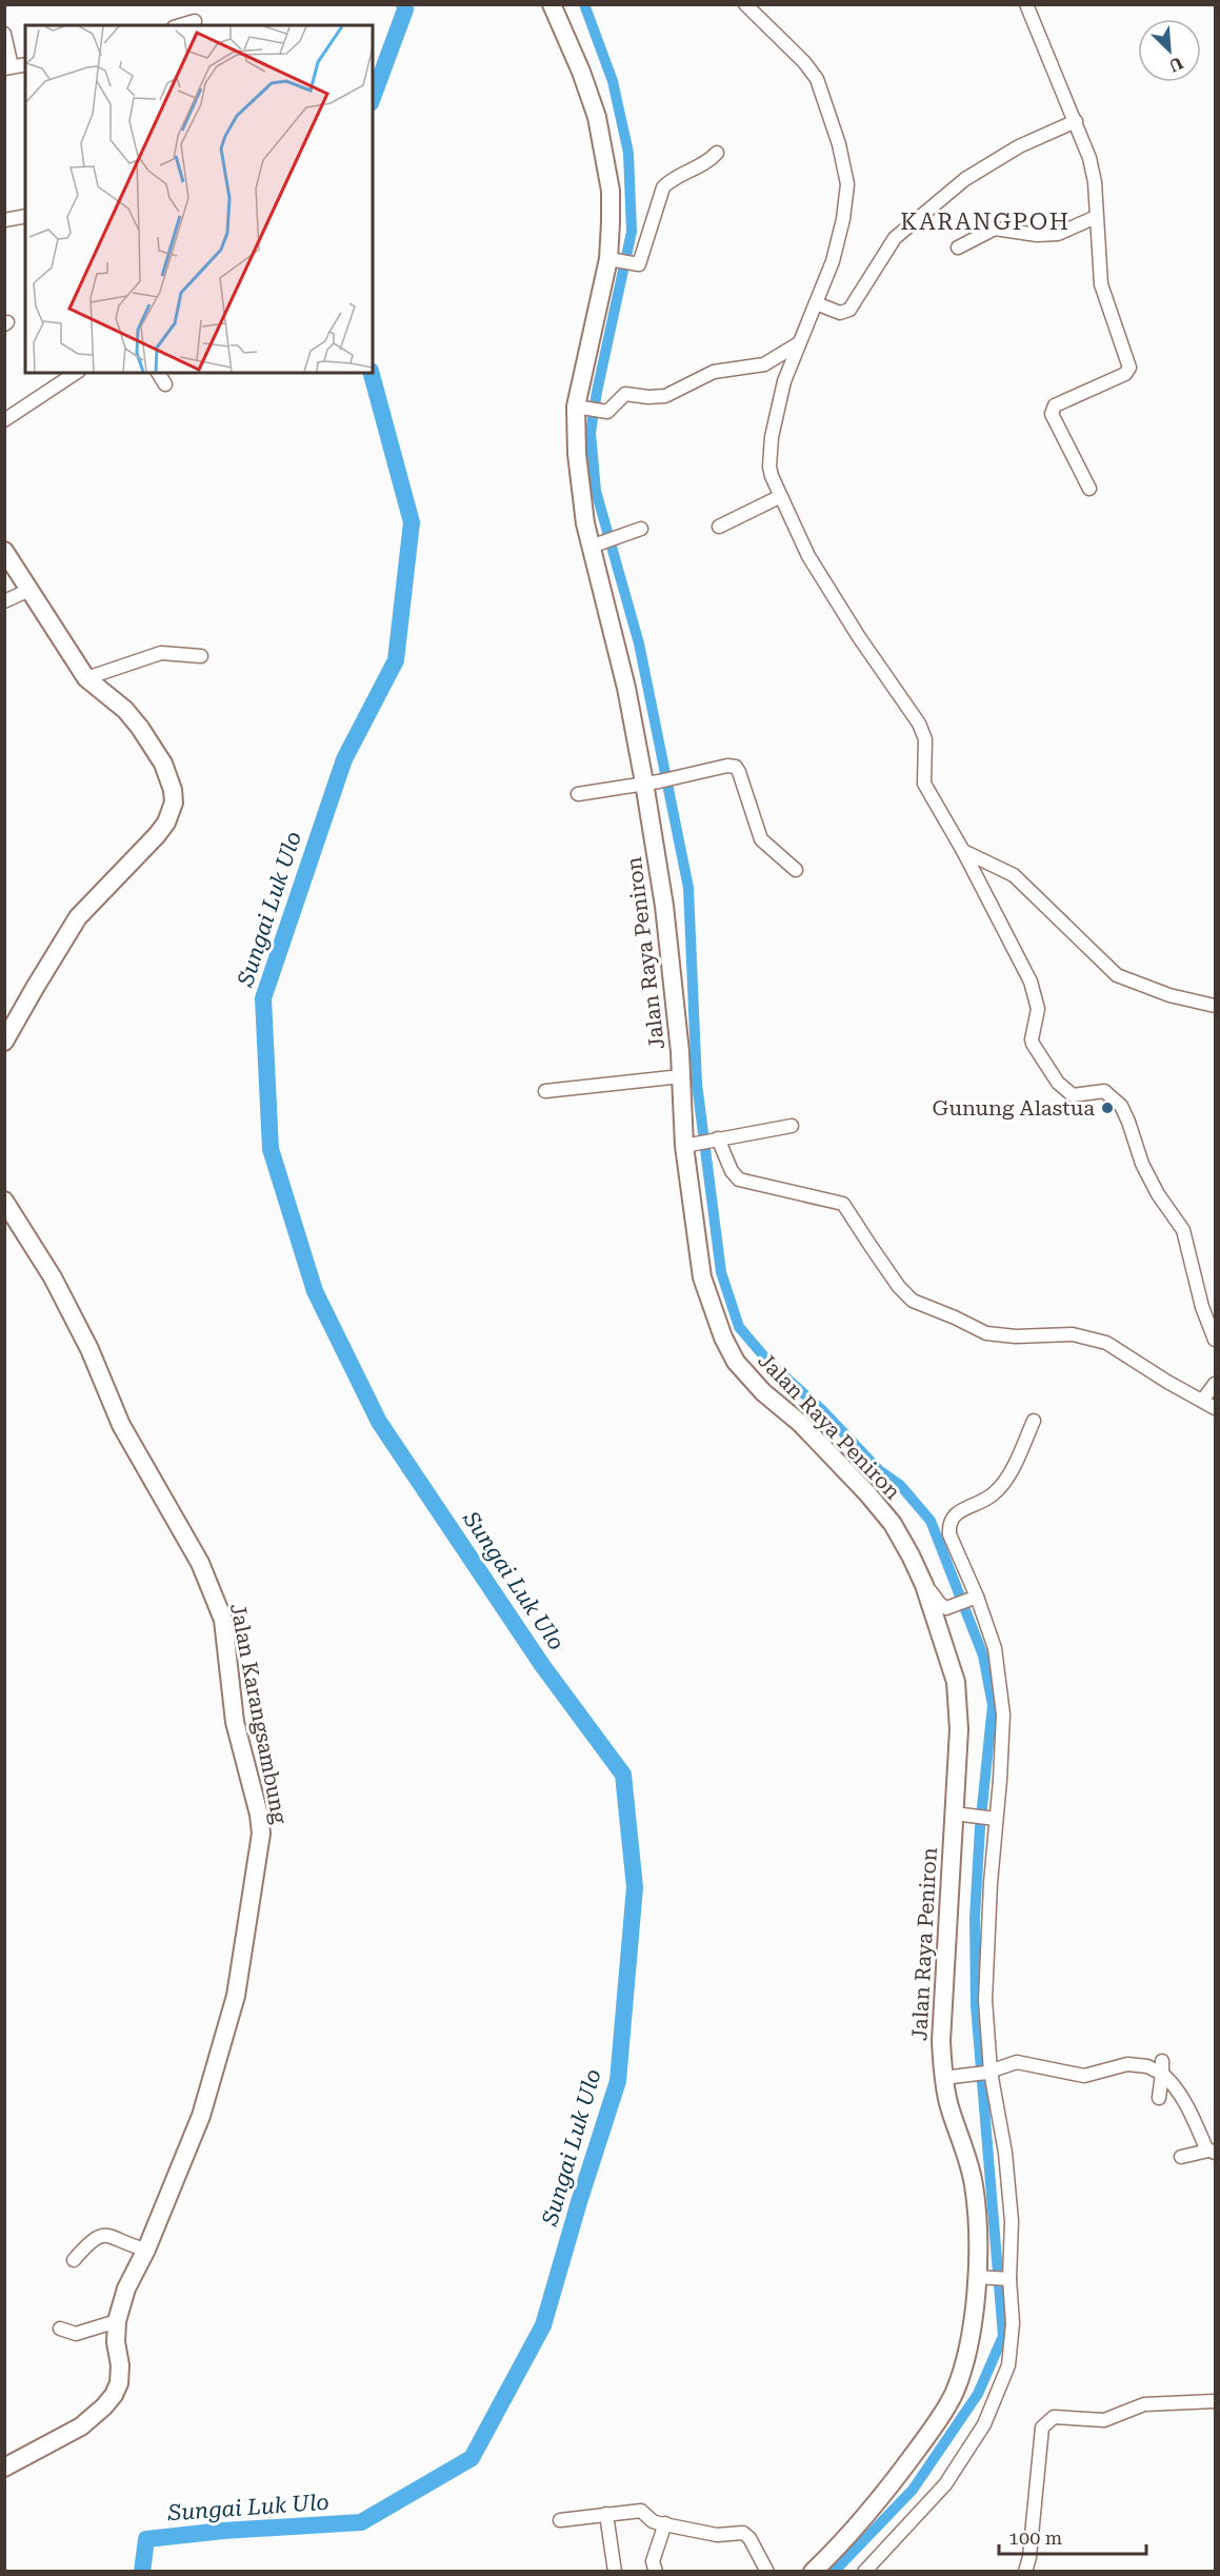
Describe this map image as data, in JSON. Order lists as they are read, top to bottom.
{
  "streets": {
    "main road": ["Jalan Raya Peniron", "Jalan Karangsambung"]
  },
  "districts": ["KARANGPOH"],
  "water": ["Sungai Luk Ulo"],
  "places": ["Gunung Alastua"],
  "scale_bar": "100 m",
  "north": "bottom right"
}
